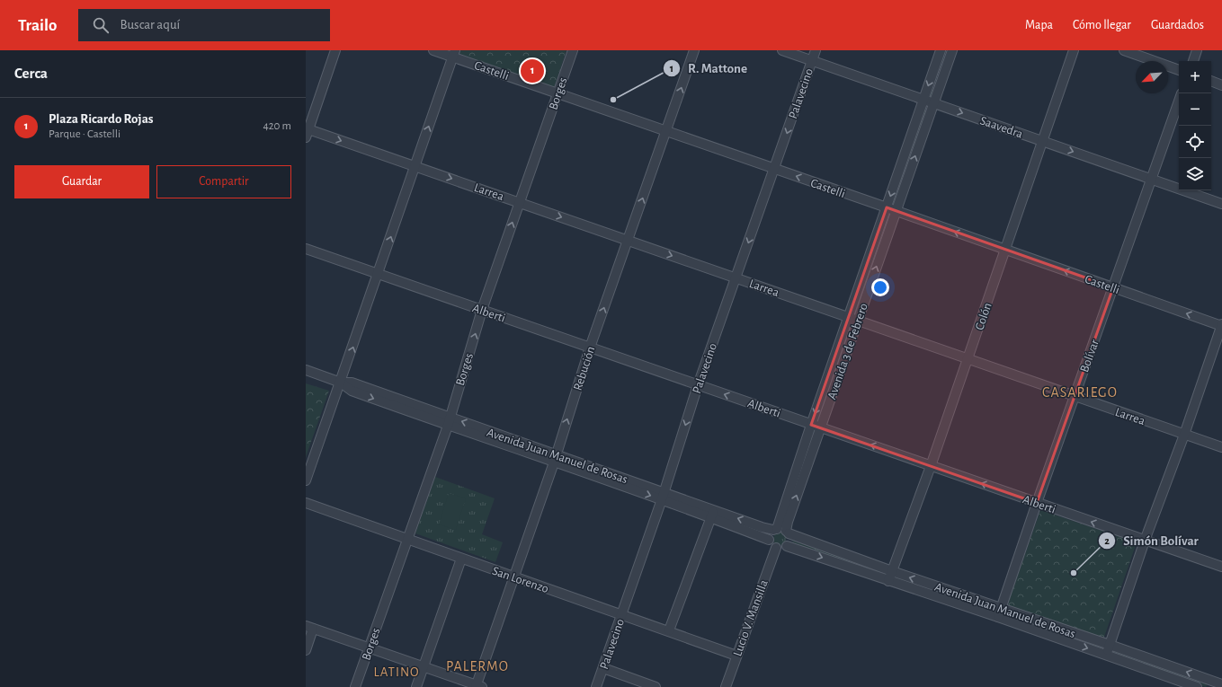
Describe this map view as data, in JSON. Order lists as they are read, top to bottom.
{
  "streets": {
    "street": [
      "Castelli",
      "Borges",
      "Palavecino",
      "Saavedra",
      "Larrea",
      "Alberti",
      "Colón",
      "Avenida 3 de Febrero",
      "Bolívar",
      "Rebución",
      "Avenida Juan Manuel de Rosas",
      "San Lorenzo",
      "Lucio V. Mansilla"
    ]
  },
  "crossings": [
    ["Castelli", "Borges"],
    ["Castelli", "Palavecino"],
    ["Castelli", "Colón"],
    ["Castelli", "Avenida 3 de Febrero"],
    ["Castelli", "Bolívar"],
    ["Castelli", "Rebución"],
    ["Borges", "Larrea"],
    ["Borges", "Alberti"],
    ["Borges", "Avenida Juan Manuel de Rosas"],
    ["Borges", "San Lorenzo"],
    ["Palavecino", "Saavedra"],
    ["Palavecino", "Larrea"],
    ["Palavecino", "Alberti"],
    ["Palavecino", "Avenida Juan Manuel de Rosas"],
    ["Palavecino", "San Lorenzo"],
    ["Saavedra", "Colón"],
    ["Saavedra", "Avenida 3 de Febrero"],
    ["Saavedra", "Bolívar"],
    ["Larrea", "Colón"],
    ["Larrea", "Avenida 3 de Febrero"],
    ["Larrea", "Bolívar"],
    ["Larrea", "Rebución"],
    ["Alberti", "Colón"],
    ["Alberti", "Avenida 3 de Febrero"],
    ["Alberti", "Bolívar"],
    ["Alberti", "Rebución"],
    ["Colón", "Avenida Juan Manuel de Rosas"],
    ["Avenida 3 de Febrero", "Avenida Juan Manuel de Rosas"],
    ["Avenida 3 de Febrero", "Lucio V. Mansilla"],
    ["Bolívar", "Avenida Juan Manuel de Rosas"],
    ["Rebución", "Avenida Juan Manuel de Rosas"],
    ["Rebución", "San Lorenzo"],
    ["Avenida Juan Manuel de Rosas", "Lucio V. Mansilla"],
    ["San Lorenzo", "Lucio V. Mansilla"]
  ],
  "one_way": [
    "Castelli",
    "Palavecino",
    "Saavedra",
    "Larrea",
    "Alberti",
    "Rebución"
  ],
  "districts": ["CASARIEGO", "PALERMO", "LATINO"],
  "places": ["R. Mattone", "Simón Bolívar"],
  "north": "bottom left",
  "page": {
    "header": "Trailo",
    "search": "Buscar aquí",
    "nav": ["Mapa", "Cómo llegar", "Guardados"],
    "heading": "Cerca",
    "pins": "1",
    "map_buttons": ["+", "−"],
    "list": [
      {
        "mark": "1",
        "name": "Plaza Ricardo Rojas",
        "note": "Parque · Castelli",
        "value": "420 m"
      }
    ],
    "buttons": ["Guardar", "Compartir"]
  }
}
